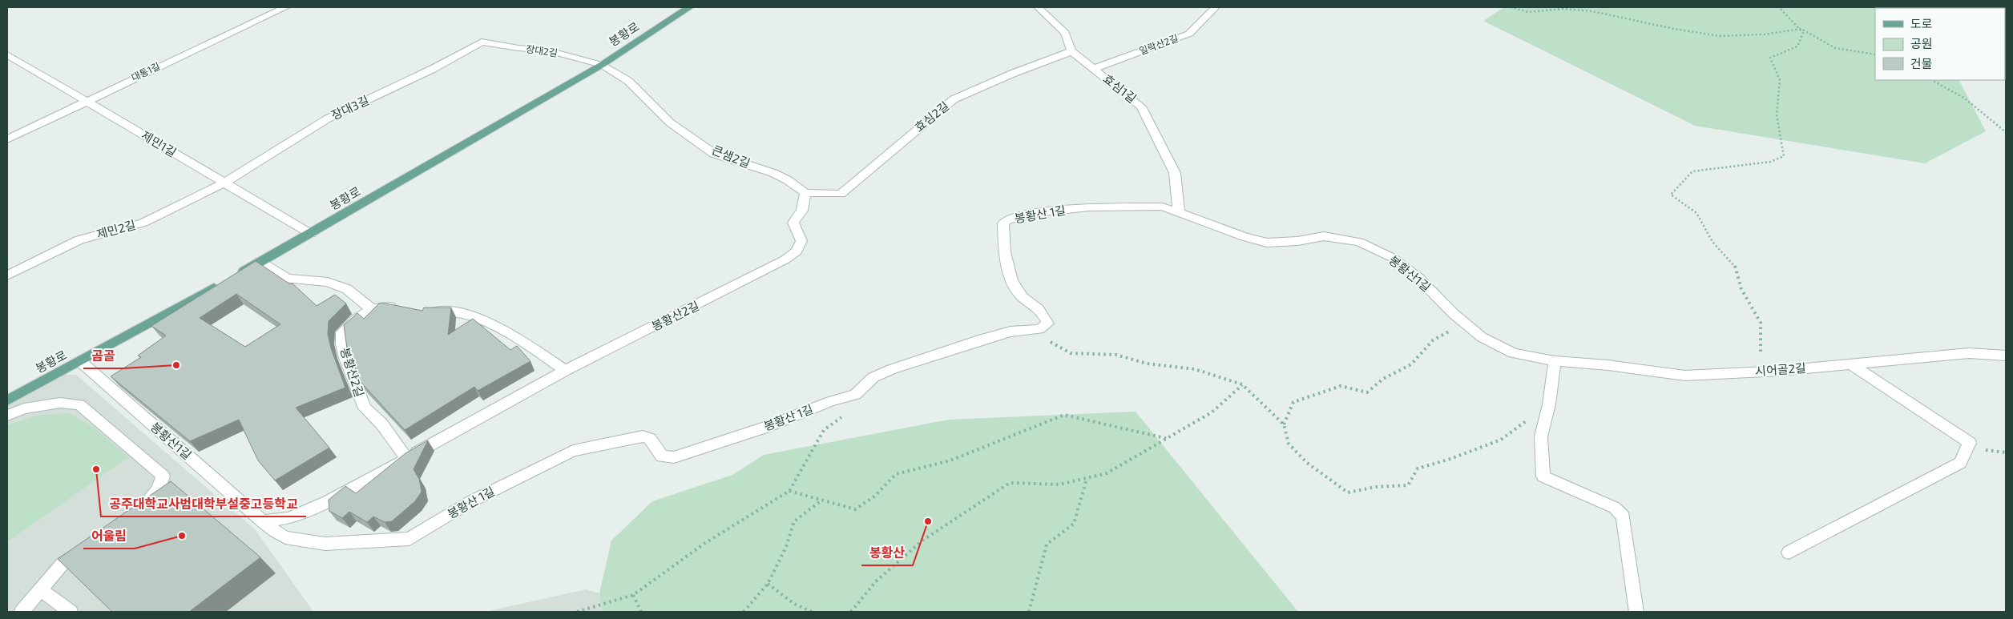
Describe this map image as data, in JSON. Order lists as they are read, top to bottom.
{
  "streets": {
    "main road": ["봉황로"],
    "street": [
      "일락산2길",
      "장대2길",
      "대통1길",
      "효심1길",
      "장대3길",
      "효심2길",
      "제민1길",
      "큰샘2길",
      "봉황산 1길",
      "제민2길",
      "봉황산1길",
      "봉황산2길",
      "시어골2길"
    ]
  },
  "crossings": [
    ["봉황로", "장대2길"],
    ["봉황로", "제민1길"],
    ["봉황로", "큰샘2길"],
    ["봉황로", "봉황산1길"],
    ["일락산2길", "효심1길"],
    ["장대2길", "장대3길"],
    ["장대2길", "큰샘2길"],
    ["대통1길", "제민1길"],
    ["효심1길", "효심2길"],
    ["효심1길", "봉황산 1길"],
    ["효심1길", "봉황산1길"],
    ["장대3길", "제민1길"],
    ["장대3길", "제민2길"],
    ["효심2길", "큰샘2길"],
    ["효심2길", "봉황산2길"],
    ["제민1길", "제민2길"],
    ["큰샘2길", "봉황산2길"],
    ["봉황산 1길", "봉황산1길"],
    ["봉황산 1길", "봉황산2길"],
    ["봉황산1길", "봉황산2길"],
    ["봉황산1길", "시어골2길"]
  ],
  "places": [
    "곰골",
    "공주대학교사범대학부설중고등학교",
    "봉황산",
    "어울림"
  ],
  "legend": ["도로", "공원", "건물"]
}
